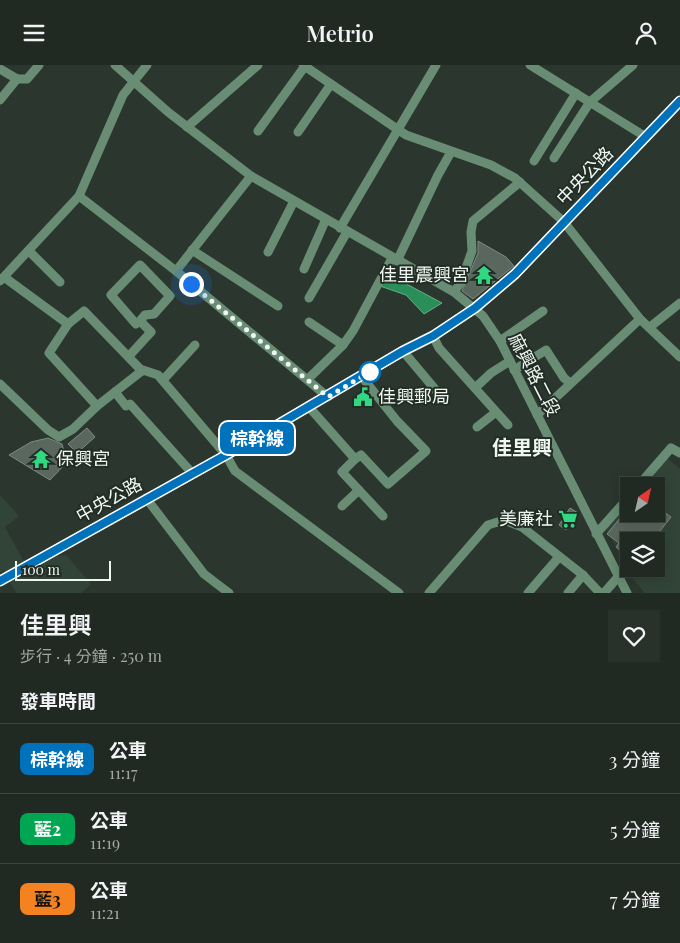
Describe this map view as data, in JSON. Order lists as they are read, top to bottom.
{
  "streets": {
    "main road": ["中央公路"],
    "street": ["麻興路二段"]
  },
  "crossings": [
    ["中央公路", "麻興路二段"]
  ],
  "districts": ["佳里興"],
  "places": {
    "temple": ["佳里震興宮", "保興宮"],
    "public building": ["佳興郵局"],
    "supermarket": ["美廉社"]
  },
  "lines": ["bus line 棕幹線"],
  "scale_bar": "100 m",
  "north": "top right",
  "page": {
    "header": "Metrio",
    "on_map": "棕幹線",
    "scale": "100 m",
    "heading": [
      ["佳里興", "步行 · 4 分鐘 · 250 m"],
      "發車時間"
    ],
    "list": [
      {
        "mark": "棕幹線",
        "name": "公車",
        "note": "11:17",
        "value": "3 分鐘"
      },
      {
        "mark": "藍2",
        "name": "公車",
        "note": "11:19",
        "value": "5 分鐘"
      },
      {
        "mark": "藍3",
        "name": "公車",
        "note": "11:21",
        "value": "7 分鐘"
      }
    ]
  }
}
